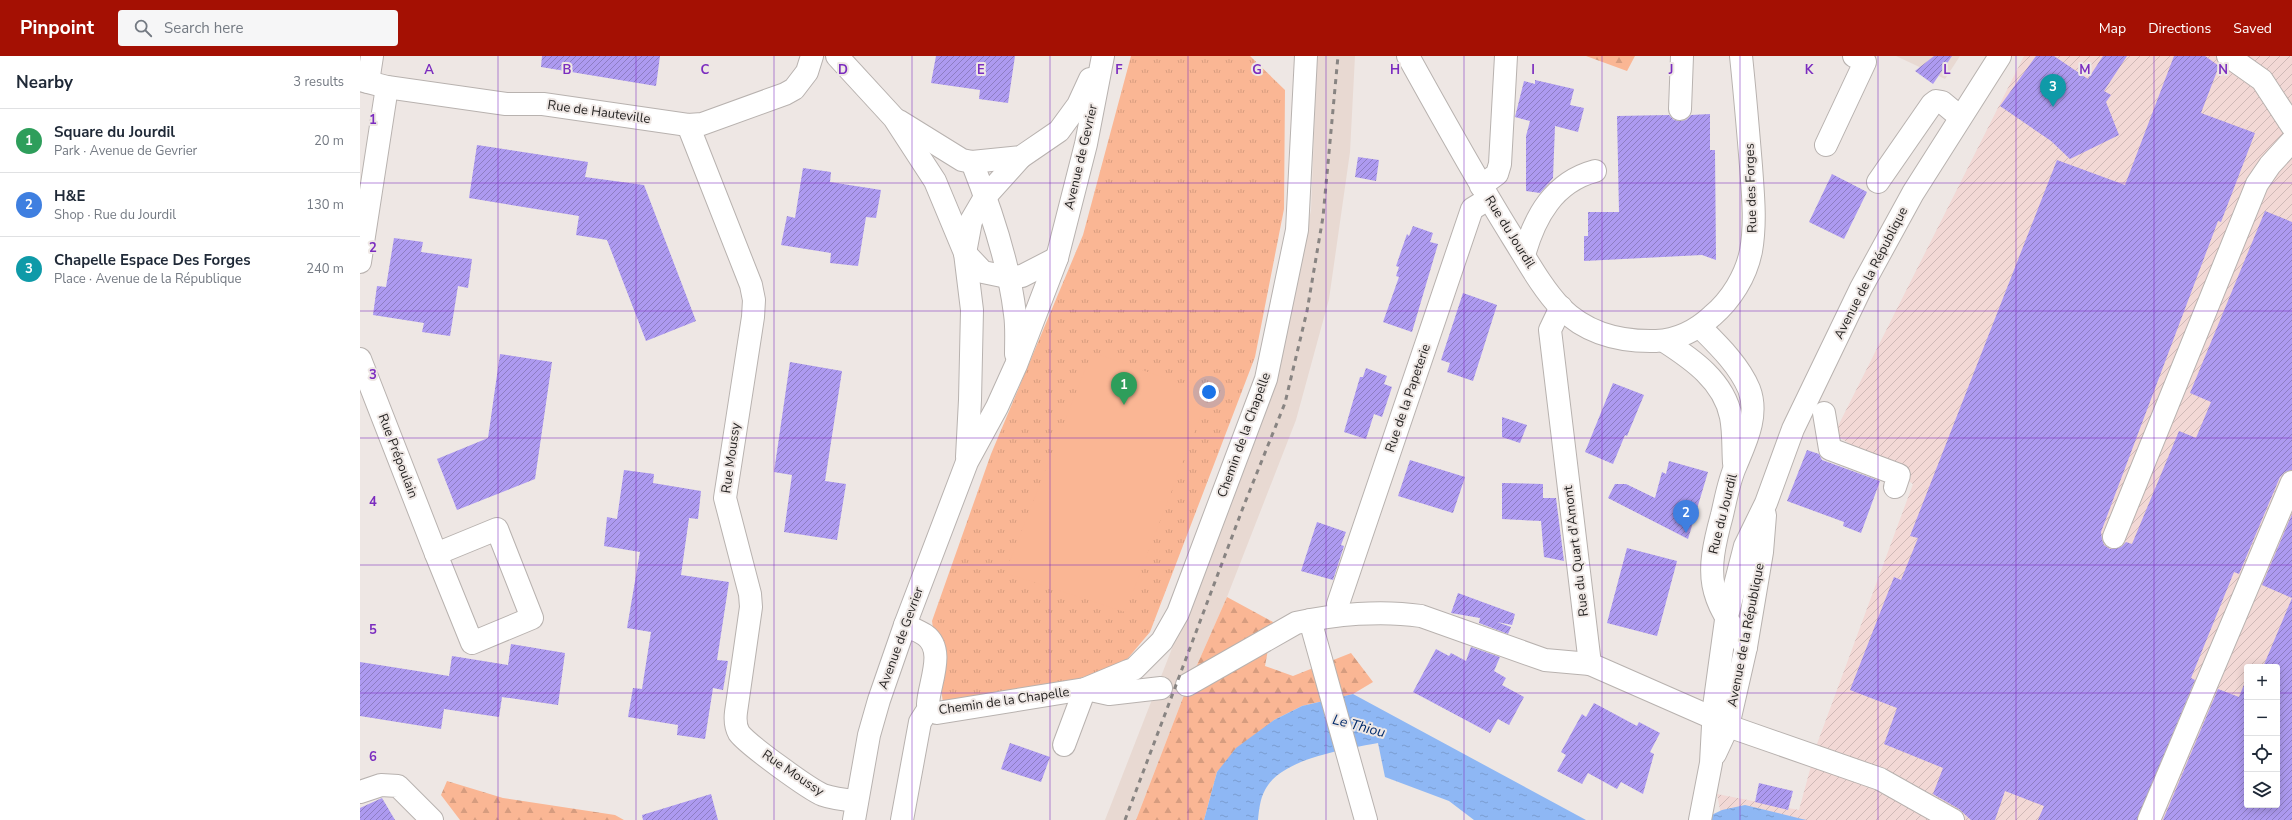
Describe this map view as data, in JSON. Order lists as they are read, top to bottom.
{
  "streets": {
    "street": [
      "Rue de Hauteville",
      "Avenue de Gevrier",
      "Rue des Forges",
      "Rue du Jourdil",
      "Avenue de la République",
      "Rue de la Papeterie",
      "Chemin de la Chapelle",
      "Rue Prépoulain",
      "Rue Moussy",
      "Rue du Quart d'Amont"
    ]
  },
  "crossings": [
    ["Rue de Hauteville", "Rue Moussy"],
    ["Avenue de Gevrier", "Chemin de la Chapelle"],
    ["Avenue de Gevrier", "Rue Moussy"],
    ["Rue des Forges", "Rue du Jourdil"],
    ["Rue du Jourdil", "Avenue de la République"],
    ["Rue du Jourdil", "Rue de la Papeterie"],
    ["Rue du Jourdil", "Rue du Quart d'Amont"]
  ],
  "water": ["Le Thiou"],
  "page": {
    "header": "Pinpoint",
    "search": "Search here",
    "nav": ["Map", "Directions", "Saved"],
    "heading": ["Nearby", "3 results"],
    "pins": ["3", "1", "2"],
    "list": [
      {
        "mark": "1",
        "name": "Square du Jourdil",
        "note": "Park · Avenue de Gevrier",
        "value": "20 m"
      },
      {
        "mark": "2",
        "name": "H&E",
        "note": "Shop · Rue du Jourdil",
        "value": "130 m"
      },
      {
        "mark": "3",
        "name": "Chapelle Espace Des Forges",
        "note": "Place · Avenue de la République",
        "value": "240 m"
      }
    ],
    "map_buttons": ["+", "−"]
  },
  "grid": {
    "columns": [
      "A",
      "B",
      "C",
      "D",
      "E",
      "F",
      "G",
      "H",
      "I",
      "J",
      "K",
      "L",
      "M",
      "N"
    ],
    "rows": [
      "1",
      "2",
      "3",
      "4",
      "5",
      "6"
    ]
  }
}
